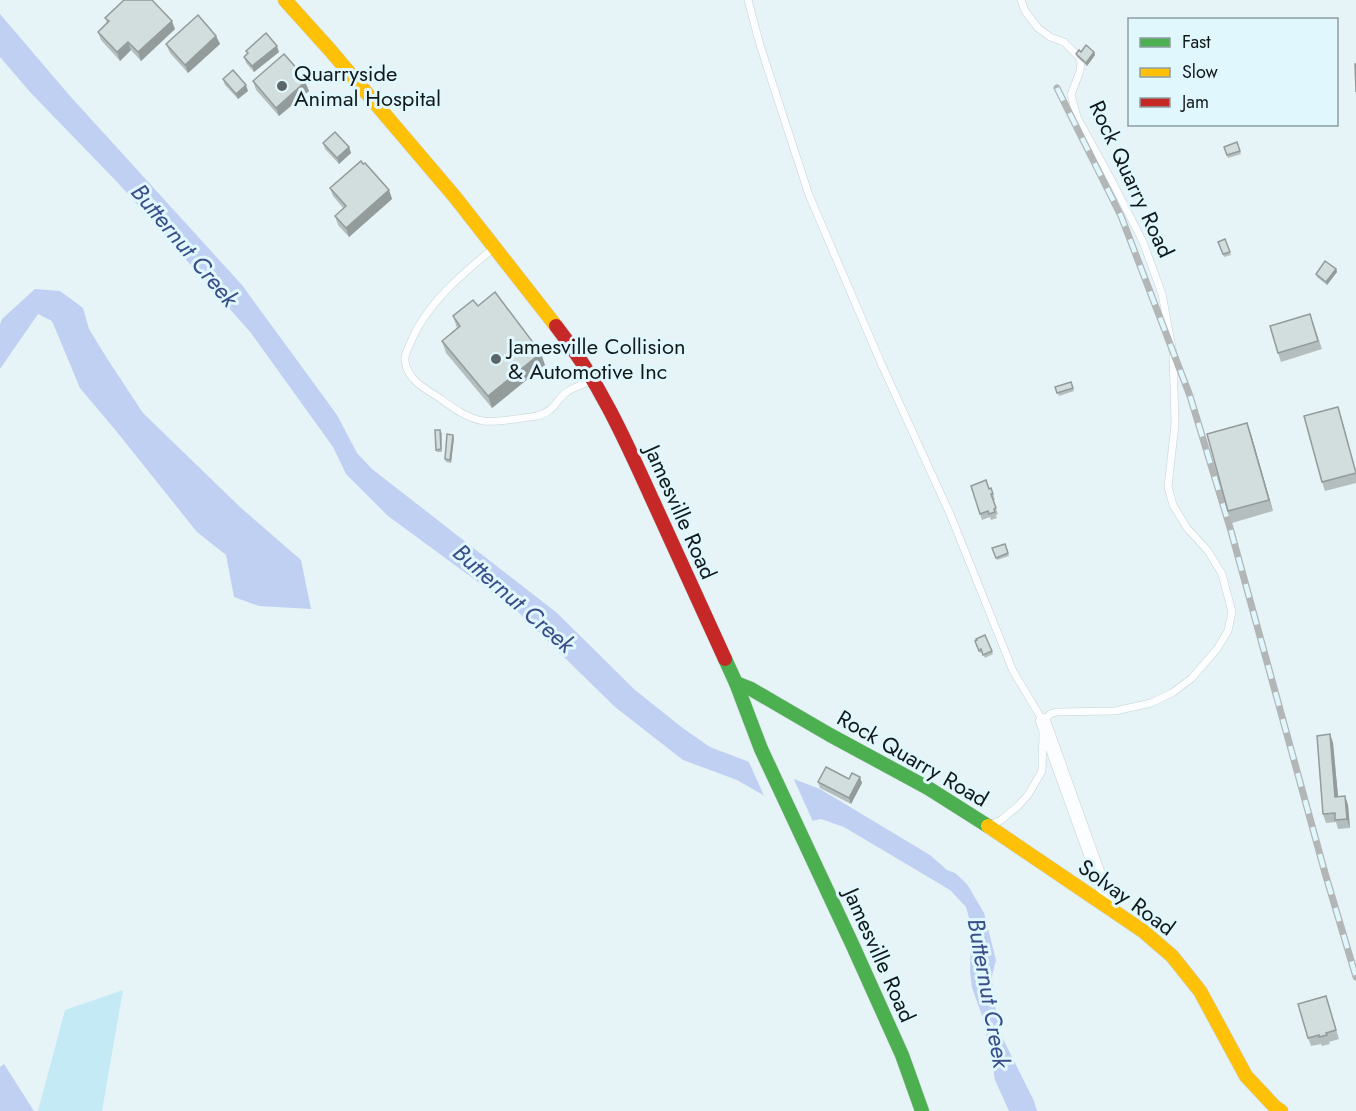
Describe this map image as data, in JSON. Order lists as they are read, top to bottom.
{
  "streets": {
    "street": ["Rock Quarry Road", "Jamesville Road", "Solvay Road"]
  },
  "crossings": [
    ["Rock Quarry Road", "Jamesville Road"],
    ["Rock Quarry Road", "Solvay Road"]
  ],
  "water": ["Butternut Creek"],
  "places": ["Quarryside Animal Hospital", "Jamesville Collision & Automotive Inc"],
  "legend": ["Fast", "Slow", "Jam"]
}
